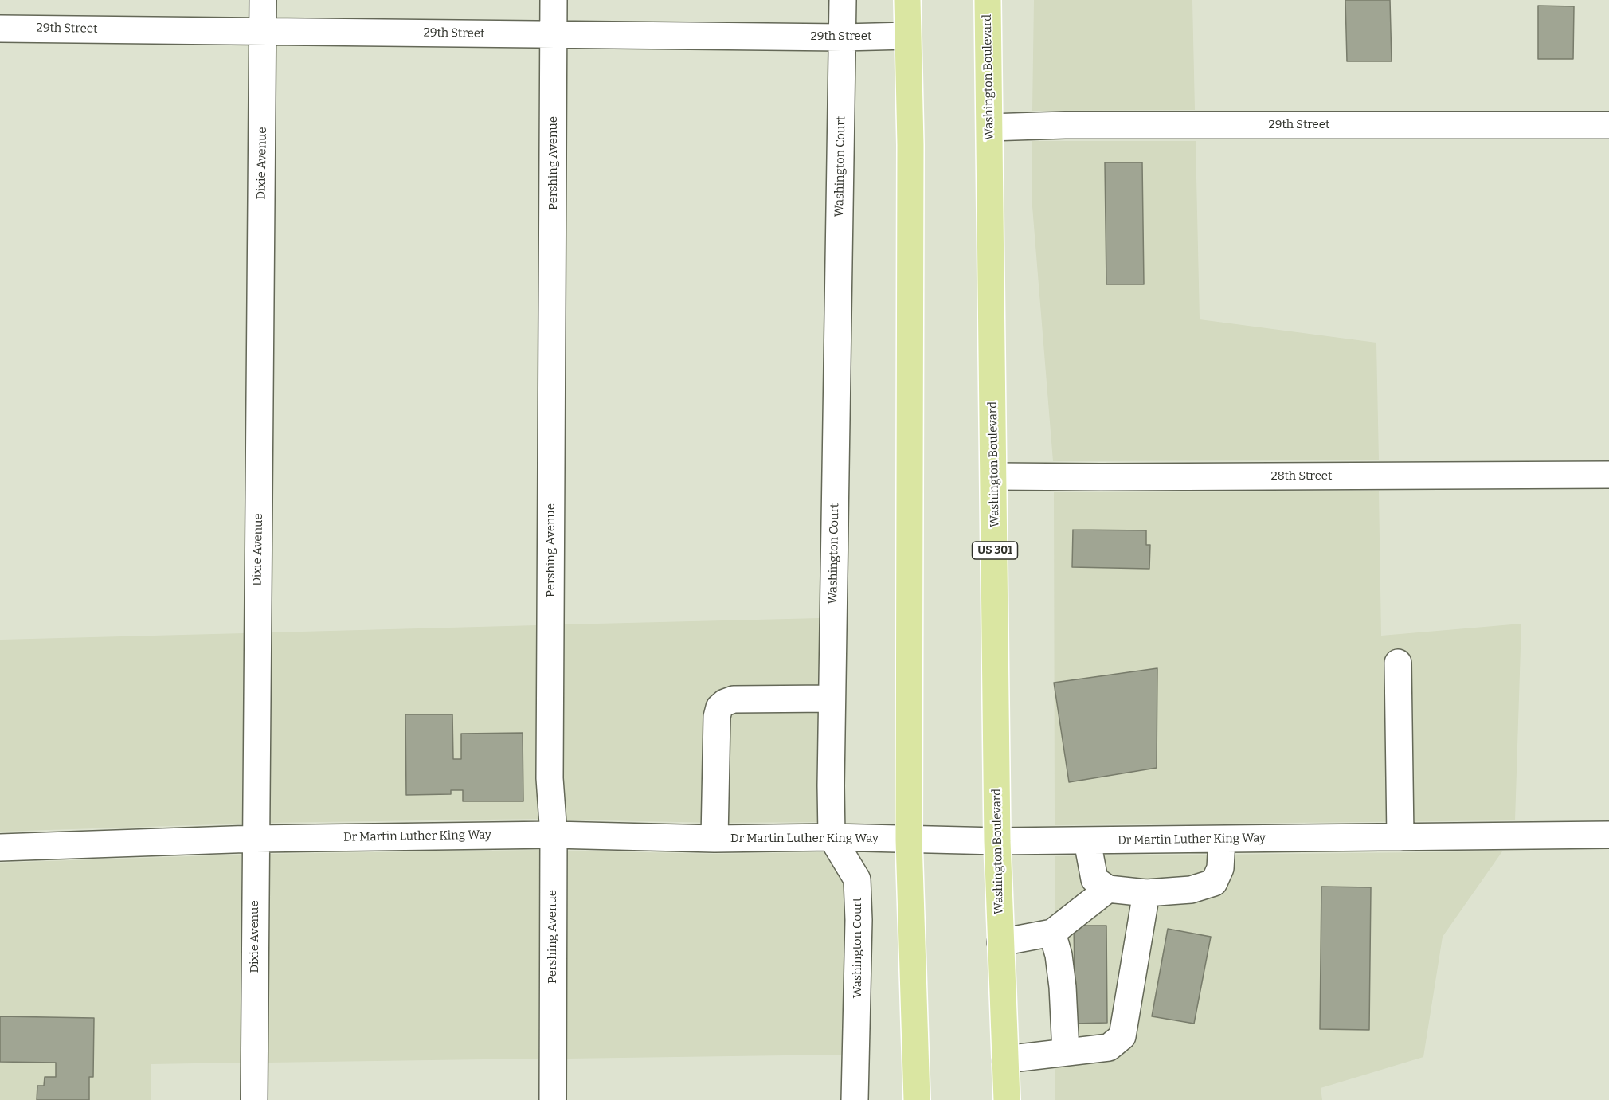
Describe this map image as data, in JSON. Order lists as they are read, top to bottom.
{
  "streets": {
    "main road": ["Washington Boulevard", "US 301"],
    "street": [
      "29th Street",
      "Dixie Avenue",
      "Pershing Avenue",
      "Washington Court",
      "28th Street",
      "Dr Martin Luther King Way"
    ]
  },
  "crossings": [
    ["29th Street", "Washington Boulevard"],
    ["29th Street", "Dixie Avenue"],
    ["29th Street", "Pershing Avenue"],
    ["29th Street", "Washington Court"],
    ["Washington Boulevard", "28th Street"],
    ["Washington Boulevard", "Dr Martin Luther King Way"],
    ["Dixie Avenue", "Dr Martin Luther King Way"],
    ["Pershing Avenue", "Dr Martin Luther King Way"],
    ["Washington Court", "Dr Martin Luther King Way"]
  ]
}
